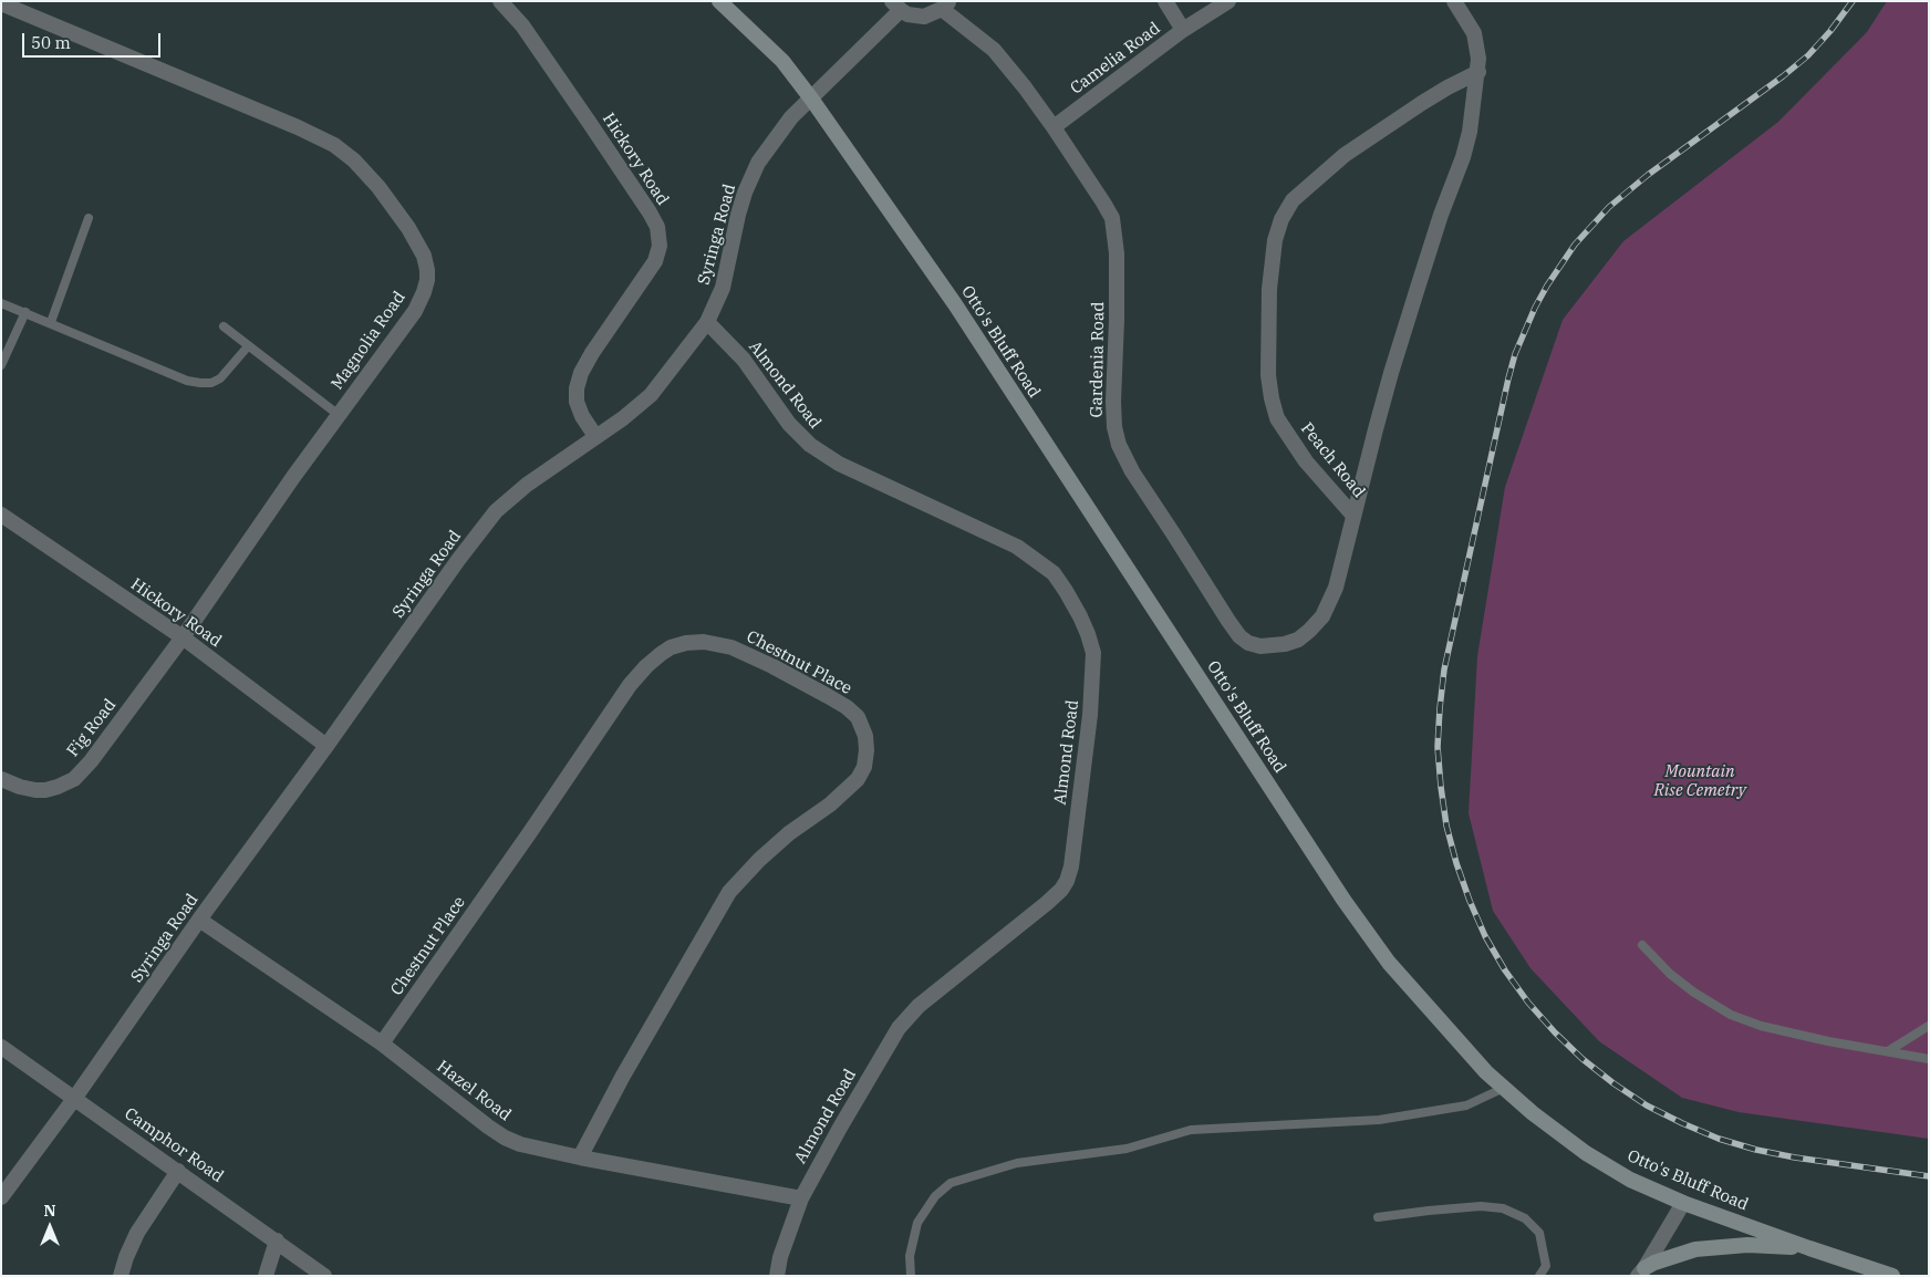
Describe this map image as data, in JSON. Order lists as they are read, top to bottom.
{
  "streets": {
    "main road": ["Otto's Bluff Road"],
    "street": [
      "Camelia Road",
      "Hickory Road",
      "Syringa Road",
      "Magnolia Road",
      "Gardenia Road",
      "Almond Road",
      "Peach Road",
      "Chestnut Place",
      "Fig Road",
      "Hazel Road",
      "Camphor Road"
    ]
  },
  "crossings": [
    ["Camelia Road", "Gardenia Road"],
    ["Hickory Road", "Syringa Road"],
    ["Hickory Road", "Magnolia Road"],
    ["Hickory Road", "Fig Road"],
    ["Syringa Road", "Otto's Bluff Road"],
    ["Syringa Road", "Almond Road"],
    ["Syringa Road", "Hazel Road"],
    ["Syringa Road", "Camphor Road"],
    ["Magnolia Road", "Fig Road"],
    ["Gardenia Road", "Peach Road"],
    ["Almond Road", "Hazel Road"],
    ["Chestnut Place", "Hazel Road"]
  ],
  "parks": ["Mountain Rise Cemetry"],
  "scale_bar": "50 m",
  "north": "top"
}
